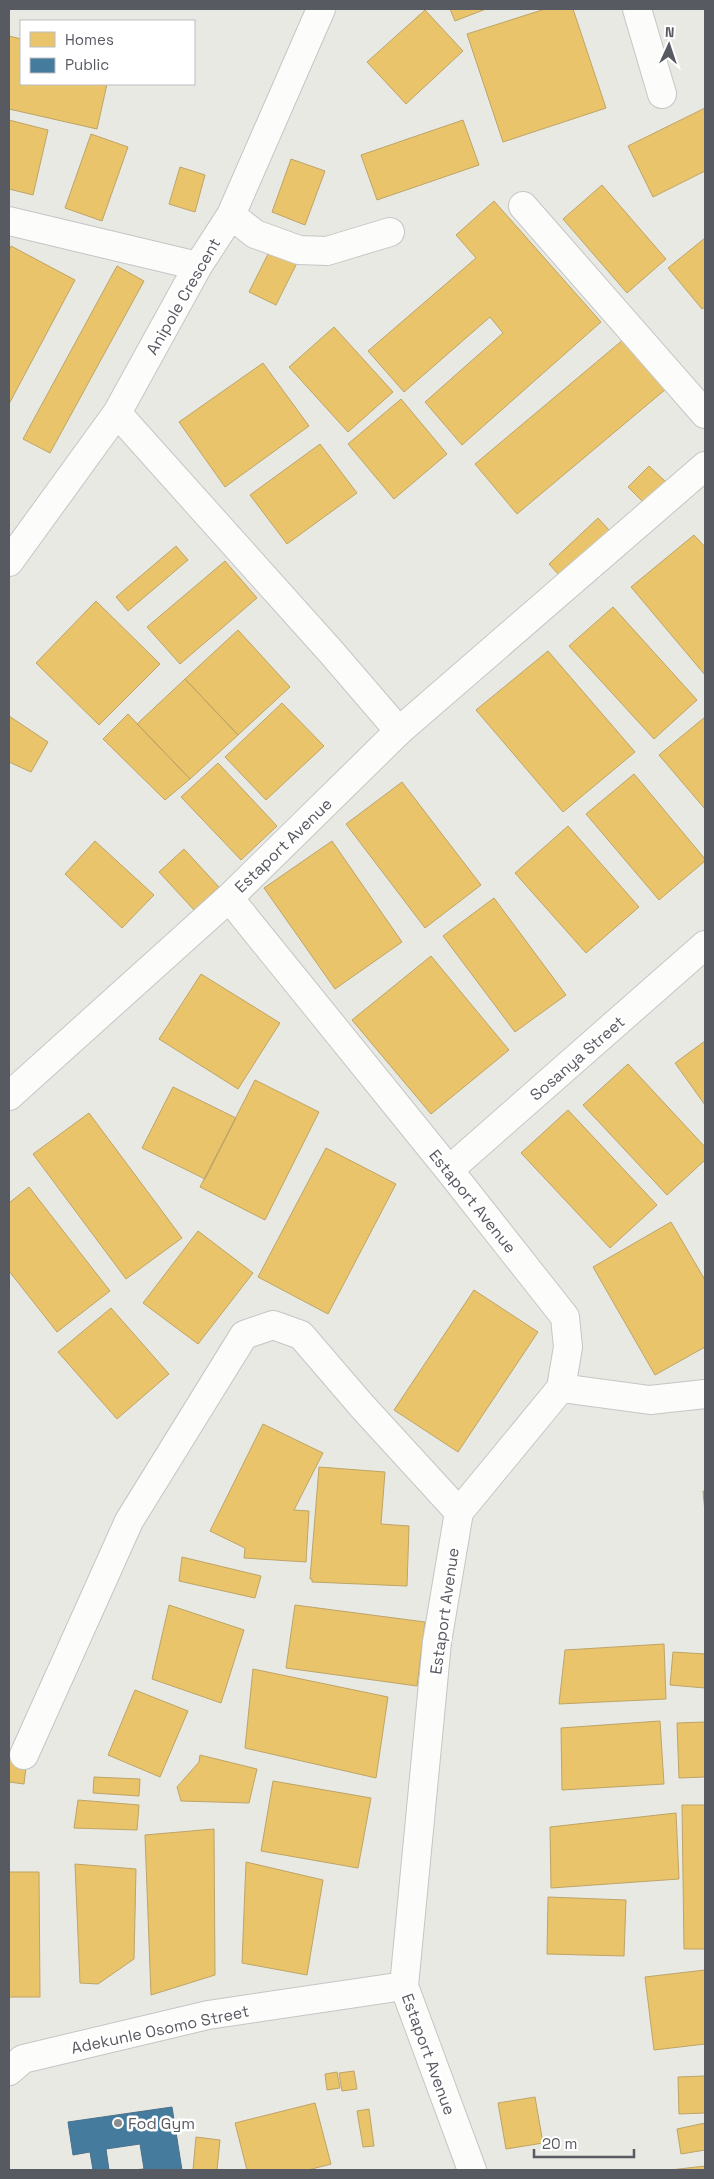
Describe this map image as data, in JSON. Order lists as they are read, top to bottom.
{
  "streets": {
    "street": [
      "Anipole Crescent",
      "Estaport Avenue",
      "Sosanya Street",
      "Adekunle Osomo Street"
    ]
  },
  "crossings": [
    ["Estaport Avenue", "Sosanya Street"],
    ["Estaport Avenue", "Adekunle Osomo Street"]
  ],
  "places": ["Fod Gym"],
  "legend": ["Homes", "Public"],
  "scale_bar": "20 m",
  "north": "top"
}
